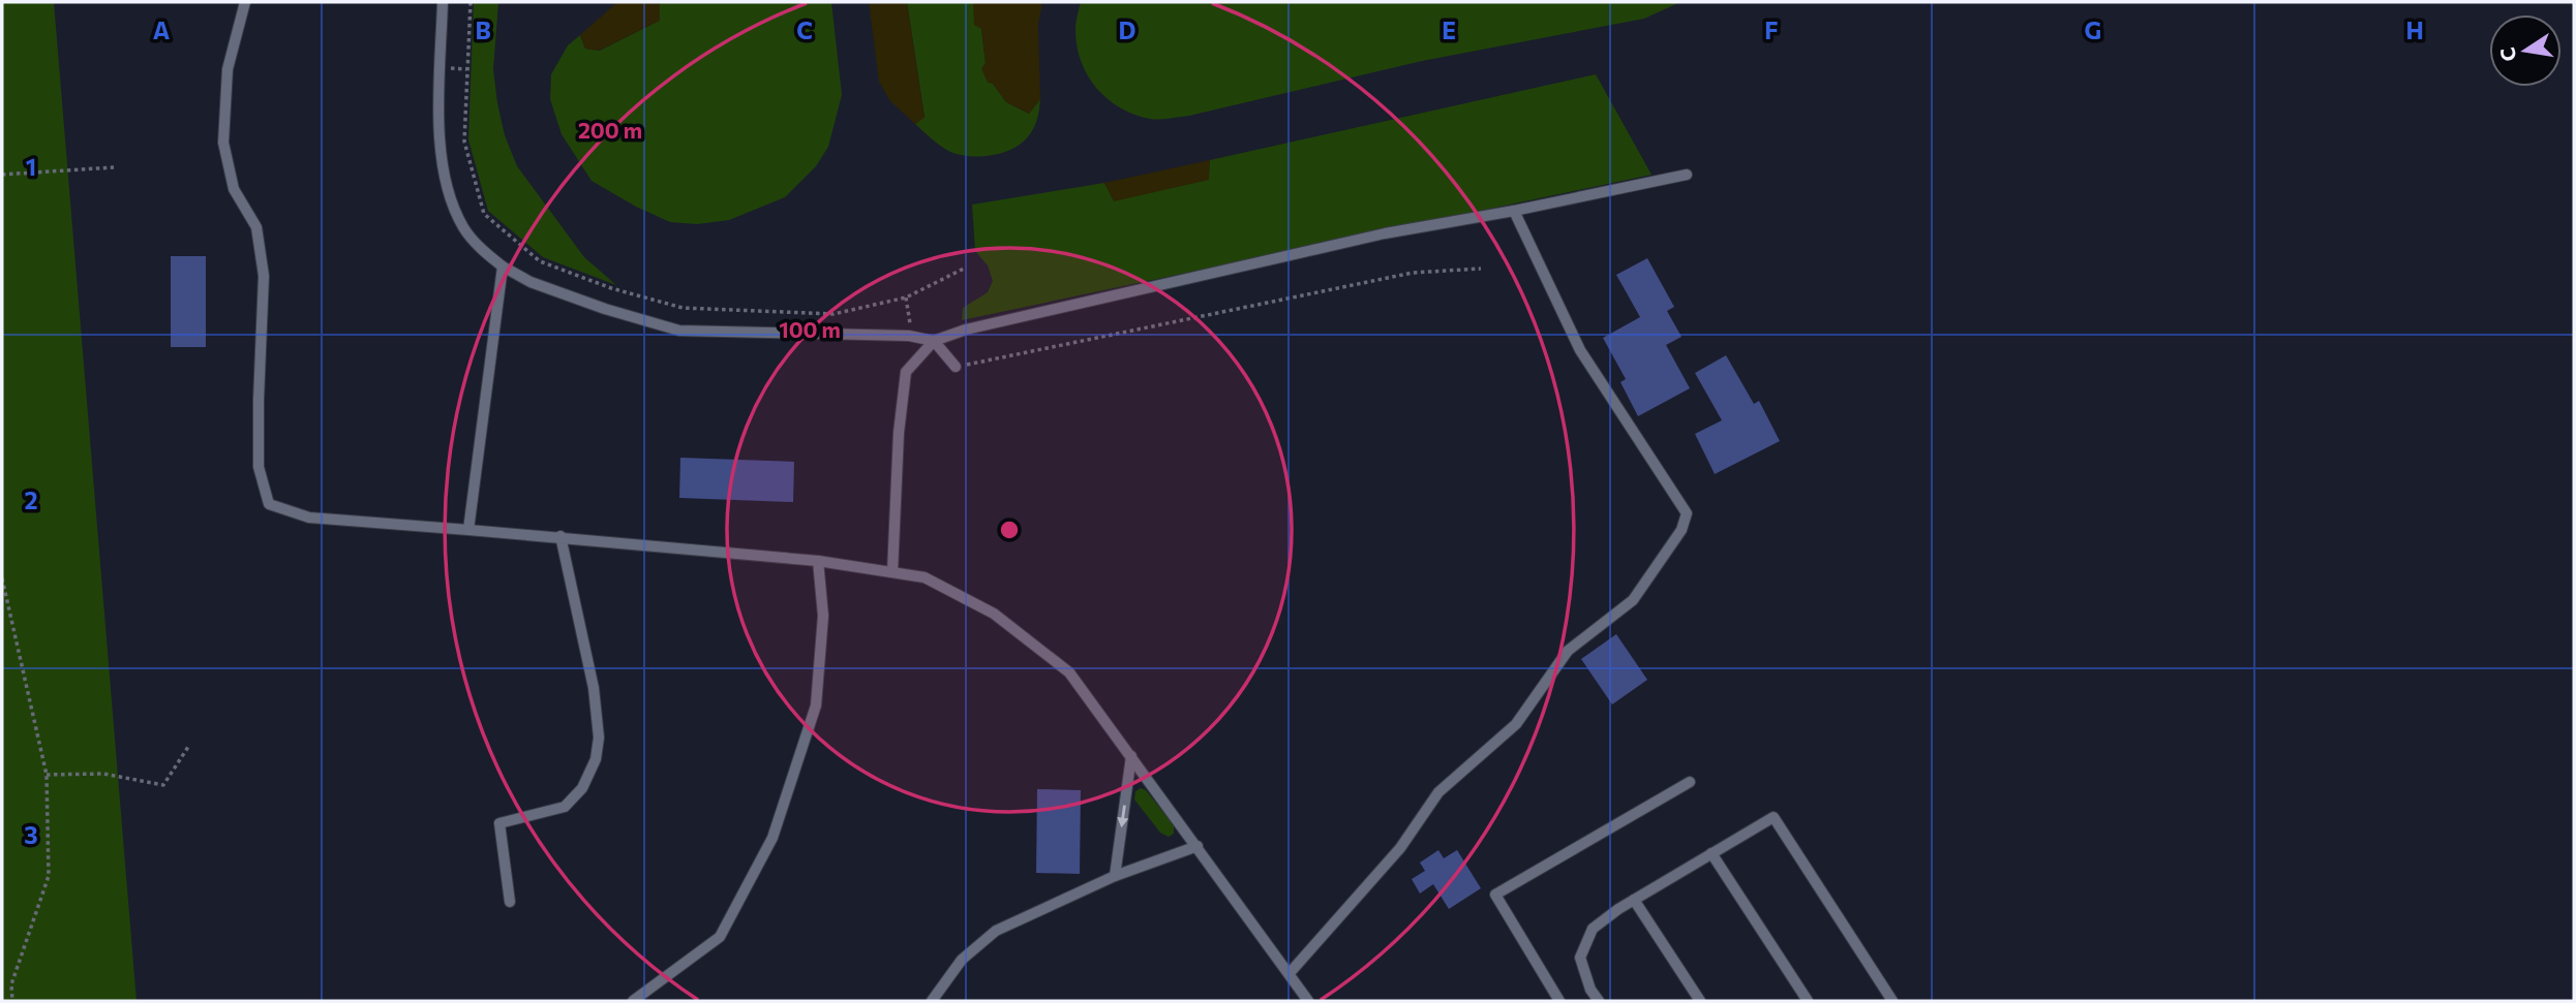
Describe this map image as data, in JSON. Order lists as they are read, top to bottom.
{
  "north": "left",
  "grid": {
    "columns": [
      "A",
      "B",
      "C",
      "D",
      "E",
      "F",
      "G",
      "H"
    ],
    "rows": ["1", "2", "3"]
  },
  "rings": ["200 m", "100 m"]
}
